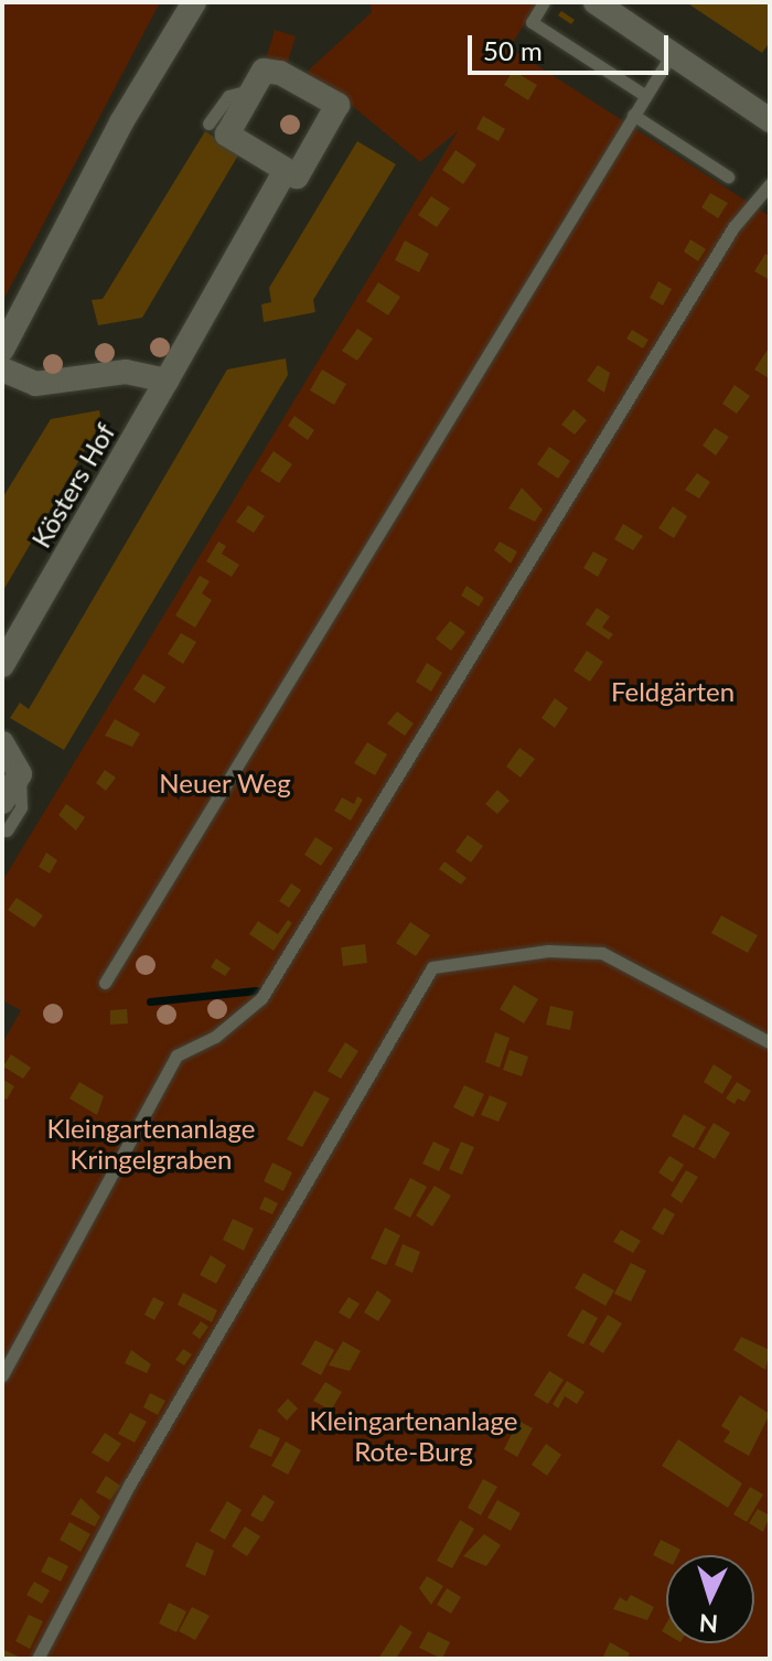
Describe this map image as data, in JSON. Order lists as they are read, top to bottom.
{
  "streets": {
    "street": ["Kösters Hof"]
  },
  "parks": [
    "Feldgärten",
    "Neuer Weg",
    "Kleingartenanlage Kringelgraben",
    "Kleingartenanlage Rote-Burg"
  ],
  "scale_bar": "50 m",
  "north": "bottom"
}
